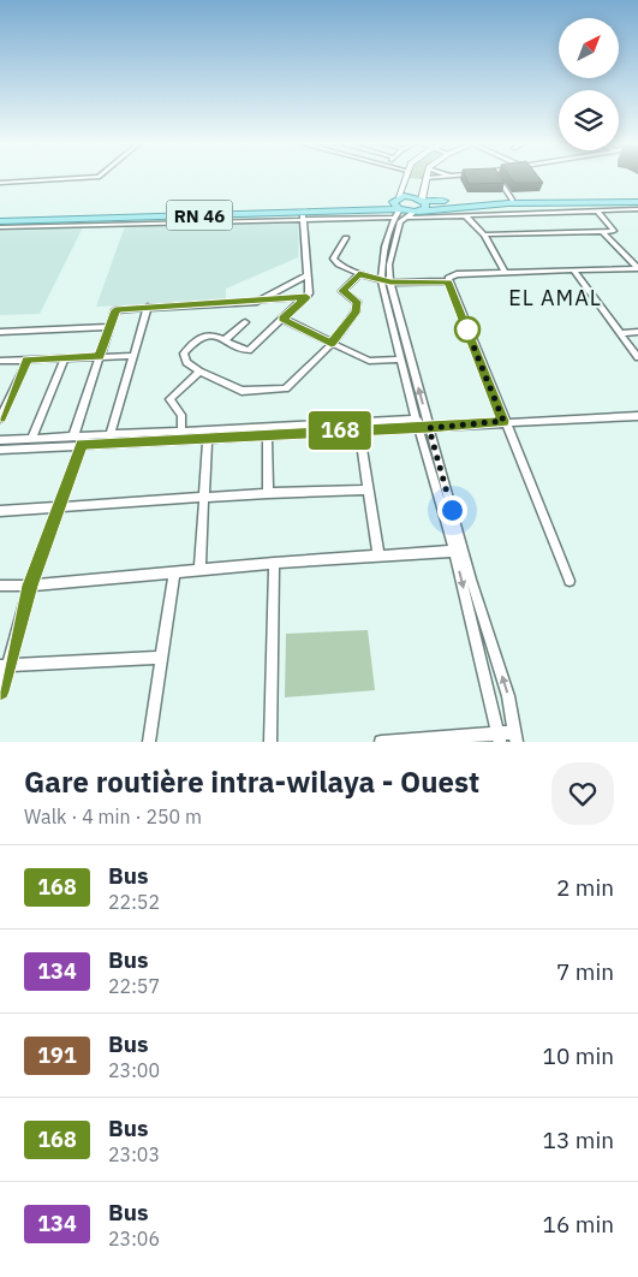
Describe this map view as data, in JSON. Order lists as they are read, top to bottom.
{
  "streets": {
    "main road": ["RN 46"]
  },
  "districts": ["EL AMAL"],
  "lines": ["bus line 168"],
  "north": "top right",
  "page": {
    "on_map": "168",
    "heading": ["Gare routière intra-wilaya - Ouest", "Walk · 4 min · 250 m"],
    "list": [
      {
        "mark": "168",
        "name": "Bus",
        "note": "22:52",
        "value": "2 min"
      },
      {
        "mark": "134",
        "name": "Bus",
        "note": "22:57",
        "value": "7 min"
      },
      {
        "mark": "191",
        "name": "Bus",
        "note": "23:00",
        "value": "10 min"
      },
      {
        "mark": "168",
        "name": "Bus",
        "note": "23:03",
        "value": "13 min"
      },
      {
        "mark": "134",
        "name": "Bus",
        "note": "23:06",
        "value": "16 min"
      }
    ]
  }
}
